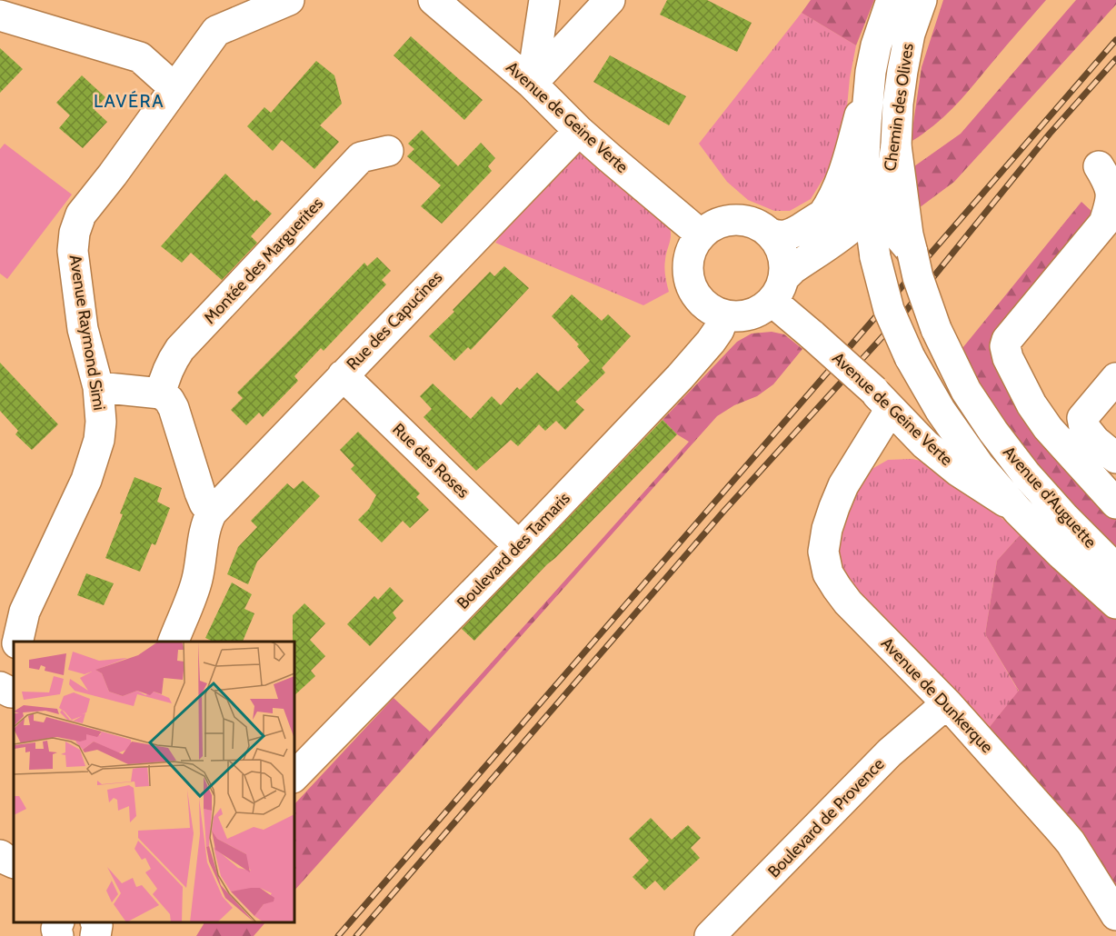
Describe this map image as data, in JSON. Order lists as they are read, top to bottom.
{
  "streets": {
    "street": [
      "Chemin des Olives",
      "Avenue de Geine Verte",
      "Montée des Marguerites",
      "Rue des Capucines",
      "Avenue Raymond Simi",
      "Rue des Roses",
      "Avenue d'Auguette",
      "Boulevard des Tamaris",
      "Avenue de Dunkerque",
      "Boulevard de Provence"
    ]
  },
  "crossings": [
    ["Chemin des Olives", "Avenue de Geine Verte"],
    ["Chemin des Olives", "Avenue d'Auguette"],
    ["Chemin des Olives", "Boulevard des Tamaris"],
    ["Avenue de Geine Verte", "Rue des Capucines"],
    ["Avenue de Geine Verte", "Avenue d'Auguette"],
    ["Avenue de Geine Verte", "Boulevard des Tamaris"],
    ["Avenue de Geine Verte", "Avenue de Dunkerque"],
    ["Rue des Capucines", "Rue des Roses"],
    ["Rue des Roses", "Boulevard des Tamaris"],
    ["Avenue de Dunkerque", "Boulevard de Provence"]
  ],
  "districts": ["LAVÉRA"]
}
